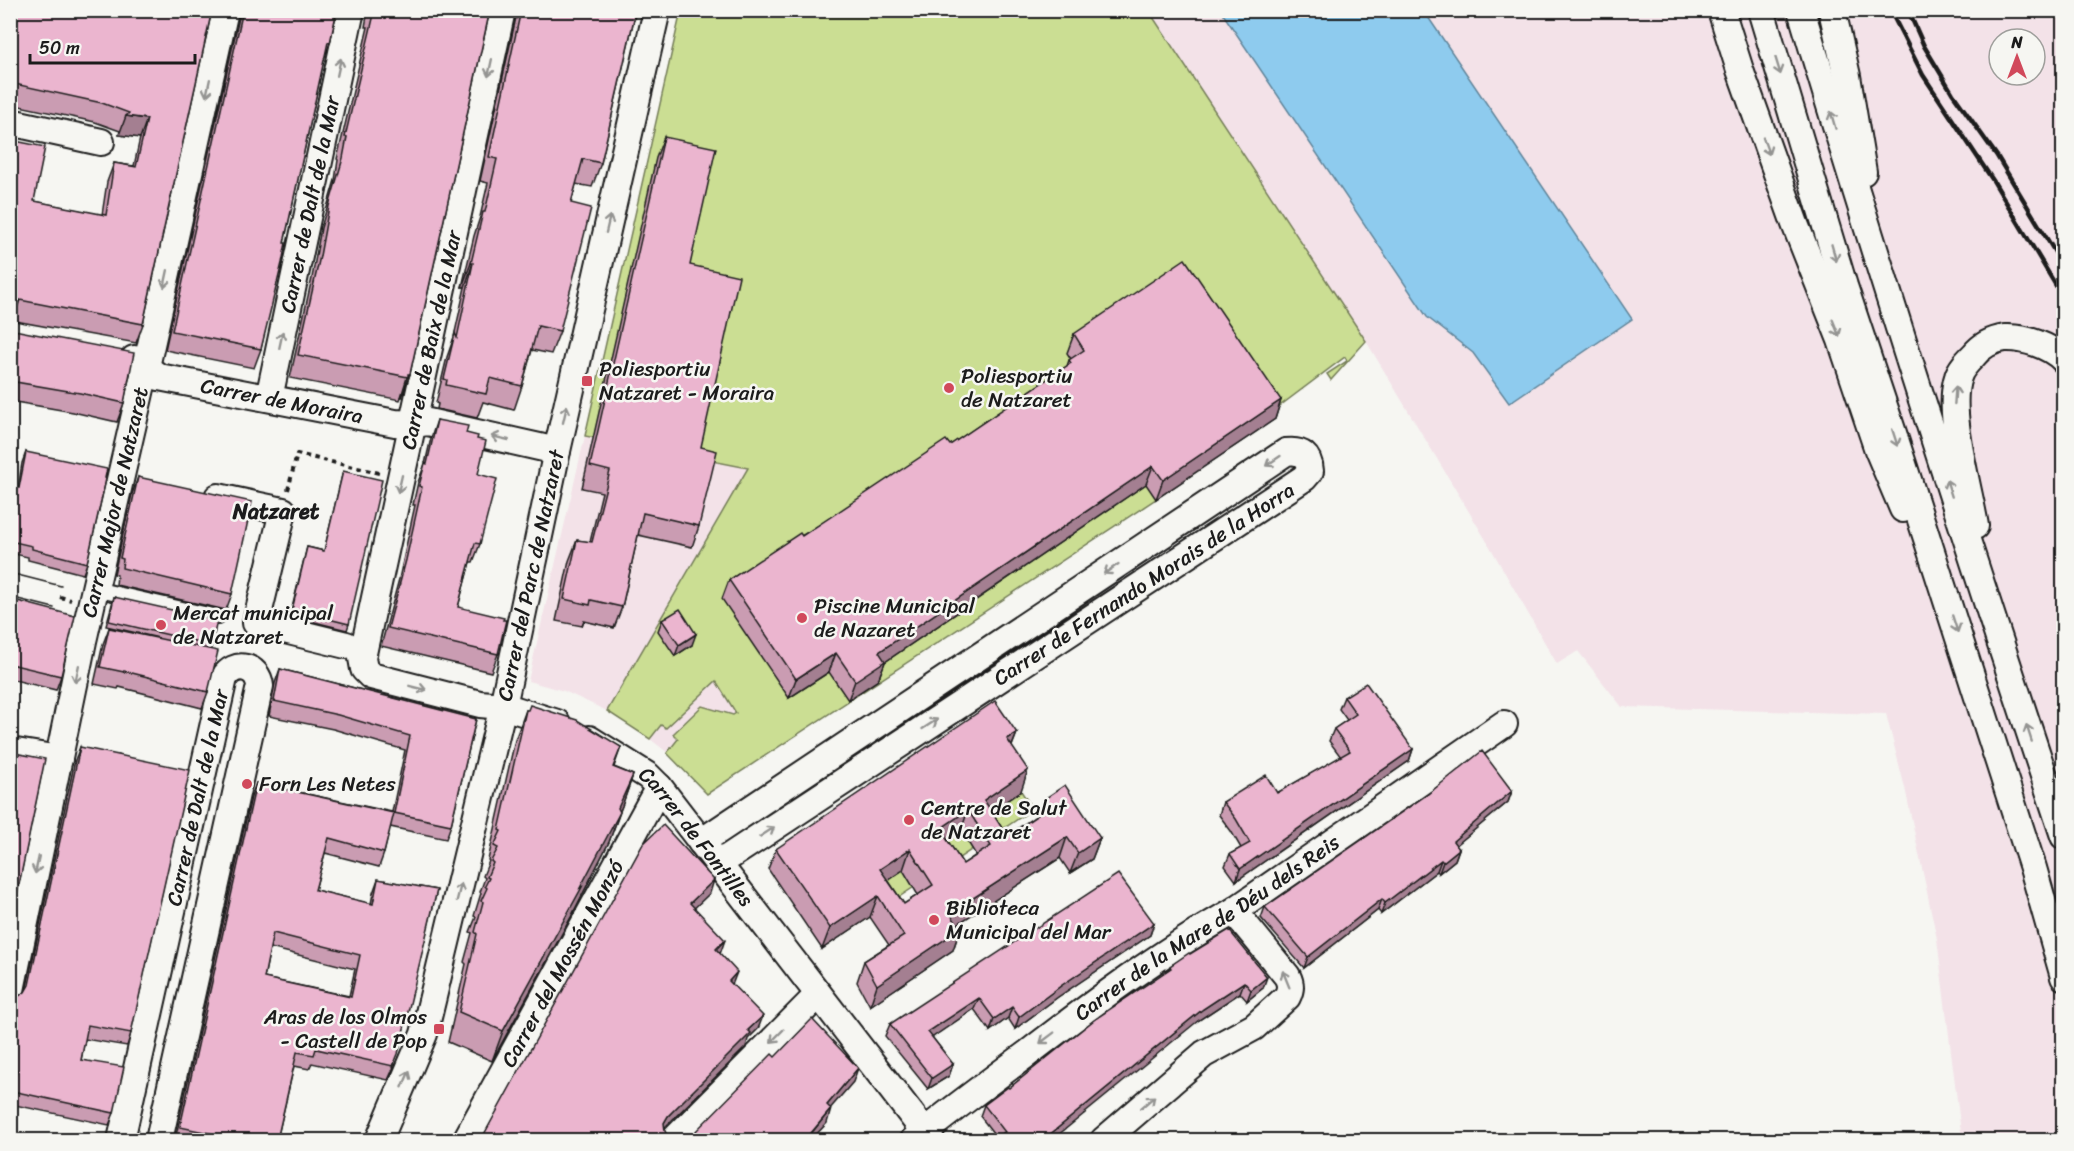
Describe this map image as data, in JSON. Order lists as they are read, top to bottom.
{
  "streets": {
    "street": [
      "Carrer de Dalt de la Mar",
      "Carrer de Baix de la Mar",
      "Carrer de Moraira",
      "Carrer Major de Natzaret",
      "Carrer del Parc de Natzaret",
      "Carrer de Fernando Morais de la Horra",
      "Carrer de Fontilles",
      "Carrer de la Mare de Déu dels Reis",
      "Carrer del Mossén Monzó"
    ]
  },
  "crossings": [
    ["Carrer de Dalt de la Mar", "Carrer de Moraira"],
    ["Carrer de Baix de la Mar", "Carrer de Moraira"],
    ["Carrer de Baix de la Mar", "Carrer de Fontilles"],
    ["Carrer de Moraira", "Carrer Major de Natzaret"],
    ["Carrer de Moraira", "Carrer del Parc de Natzaret"],
    ["Carrer del Parc de Natzaret", "Carrer de Fontilles"],
    ["Carrer de Fernando Morais de la Horra", "Carrer de Fontilles"],
    ["Carrer de Fontilles", "Carrer de la Mare de Déu dels Reis"],
    ["Carrer de Fontilles", "Carrer del Mossén Monzó"]
  ],
  "one_way": [
    "Carrer de Baix de la Mar",
    "Carrer Major de Natzaret",
    "Carrer del Parc de Natzaret",
    "Carrer de la Mare de Déu dels Reis"
  ],
  "districts": ["Natzaret"],
  "places": {
    "transit": ["Poliesportiu Natzaret - Moraira", "Aras de los Olmos - Castell de Pop"],
    "other": [
      "Poliesportiu de Natzaret",
      "Piscine Municipal de Nazaret",
      "Mercat municipal de Natzaret",
      "Forn Les Netes",
      "Centre de Salut de Natzaret",
      "Biblioteca Municipal del Mar"
    ]
  },
  "scale_bar": "50 m",
  "north": "top"
}
